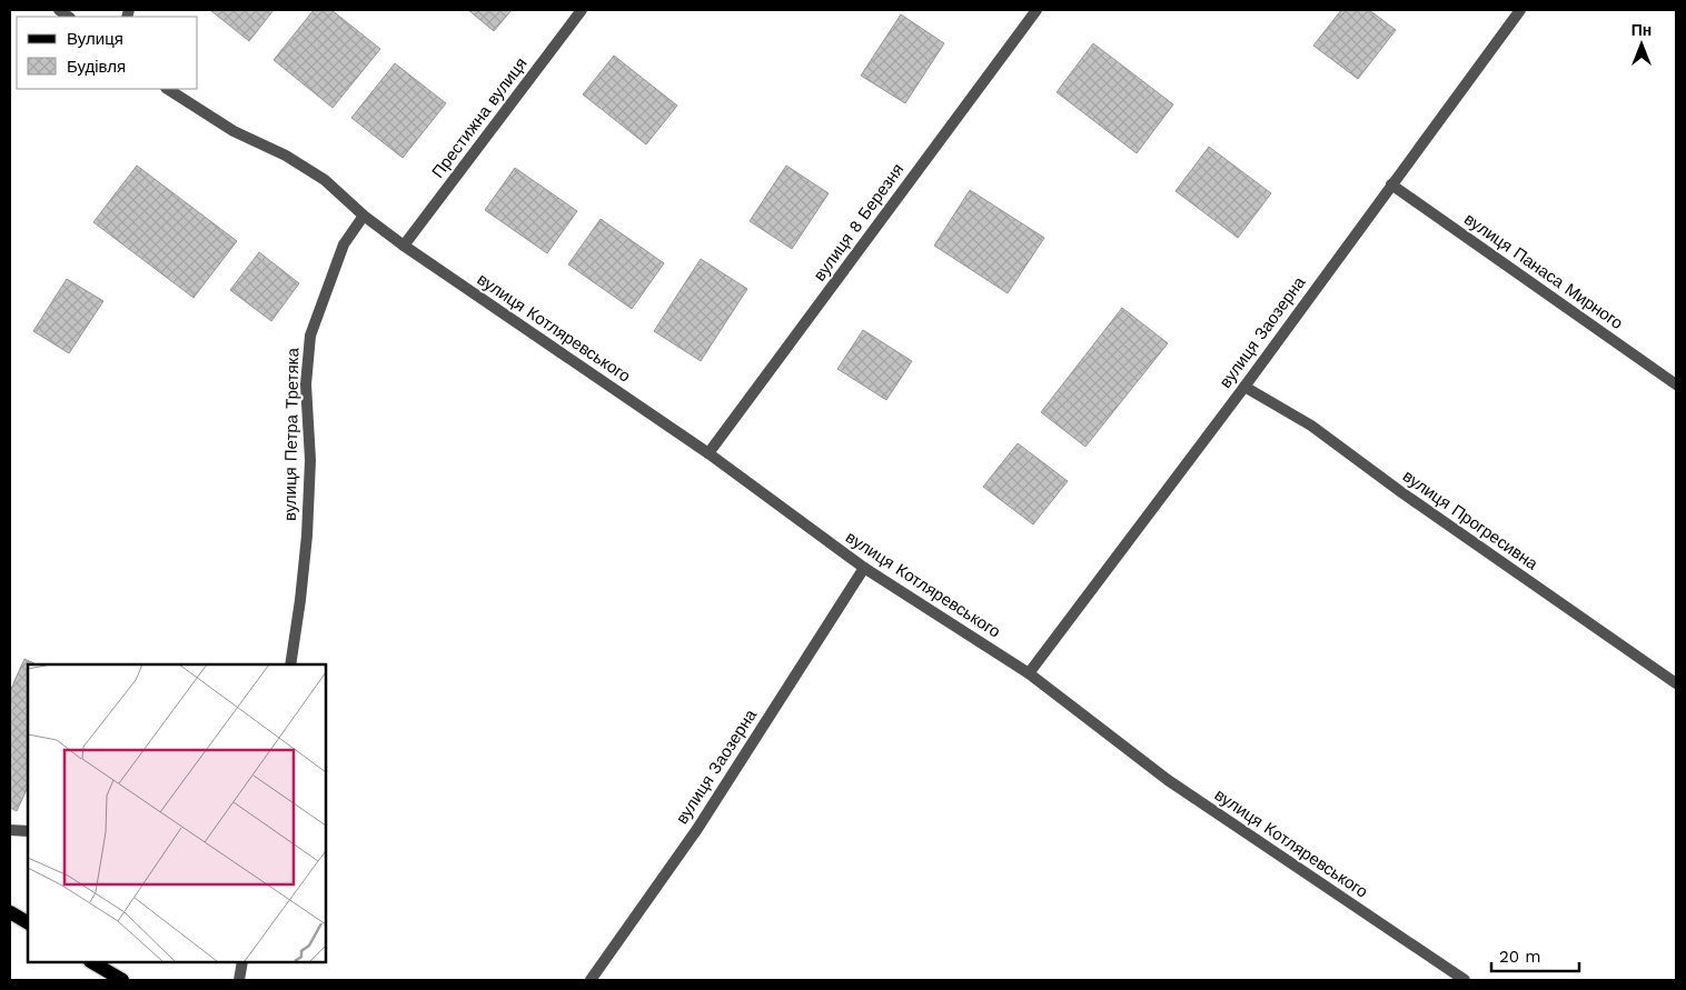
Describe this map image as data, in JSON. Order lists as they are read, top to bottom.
{
  "streets": {
    "street": [
      "Престижна вулиця",
      "вулиця 8 Березня",
      "вулиця Панаса Мирного",
      "вулиця Котляревського",
      "вулиця Заозерна",
      "вулиця Петра Третяка",
      "вулиця Прогресивна"
    ]
  },
  "crossings": [
    ["Престижна вулиця", "вулиця Котляревського"],
    ["вулиця 8 Березня", "вулиця Котляревського"],
    ["вулиця Панаса Мирного", "вулиця Заозерна"],
    ["вулиця Котляревського", "вулиця Заозерна"],
    ["вулиця Котляревського", "вулиця Петра Третяка"],
    ["вулиця Заозерна", "вулиця Прогресивна"]
  ],
  "legend": ["Вулиця", "Будівля"],
  "scale_bar": "20 m",
  "north": "top"
}
